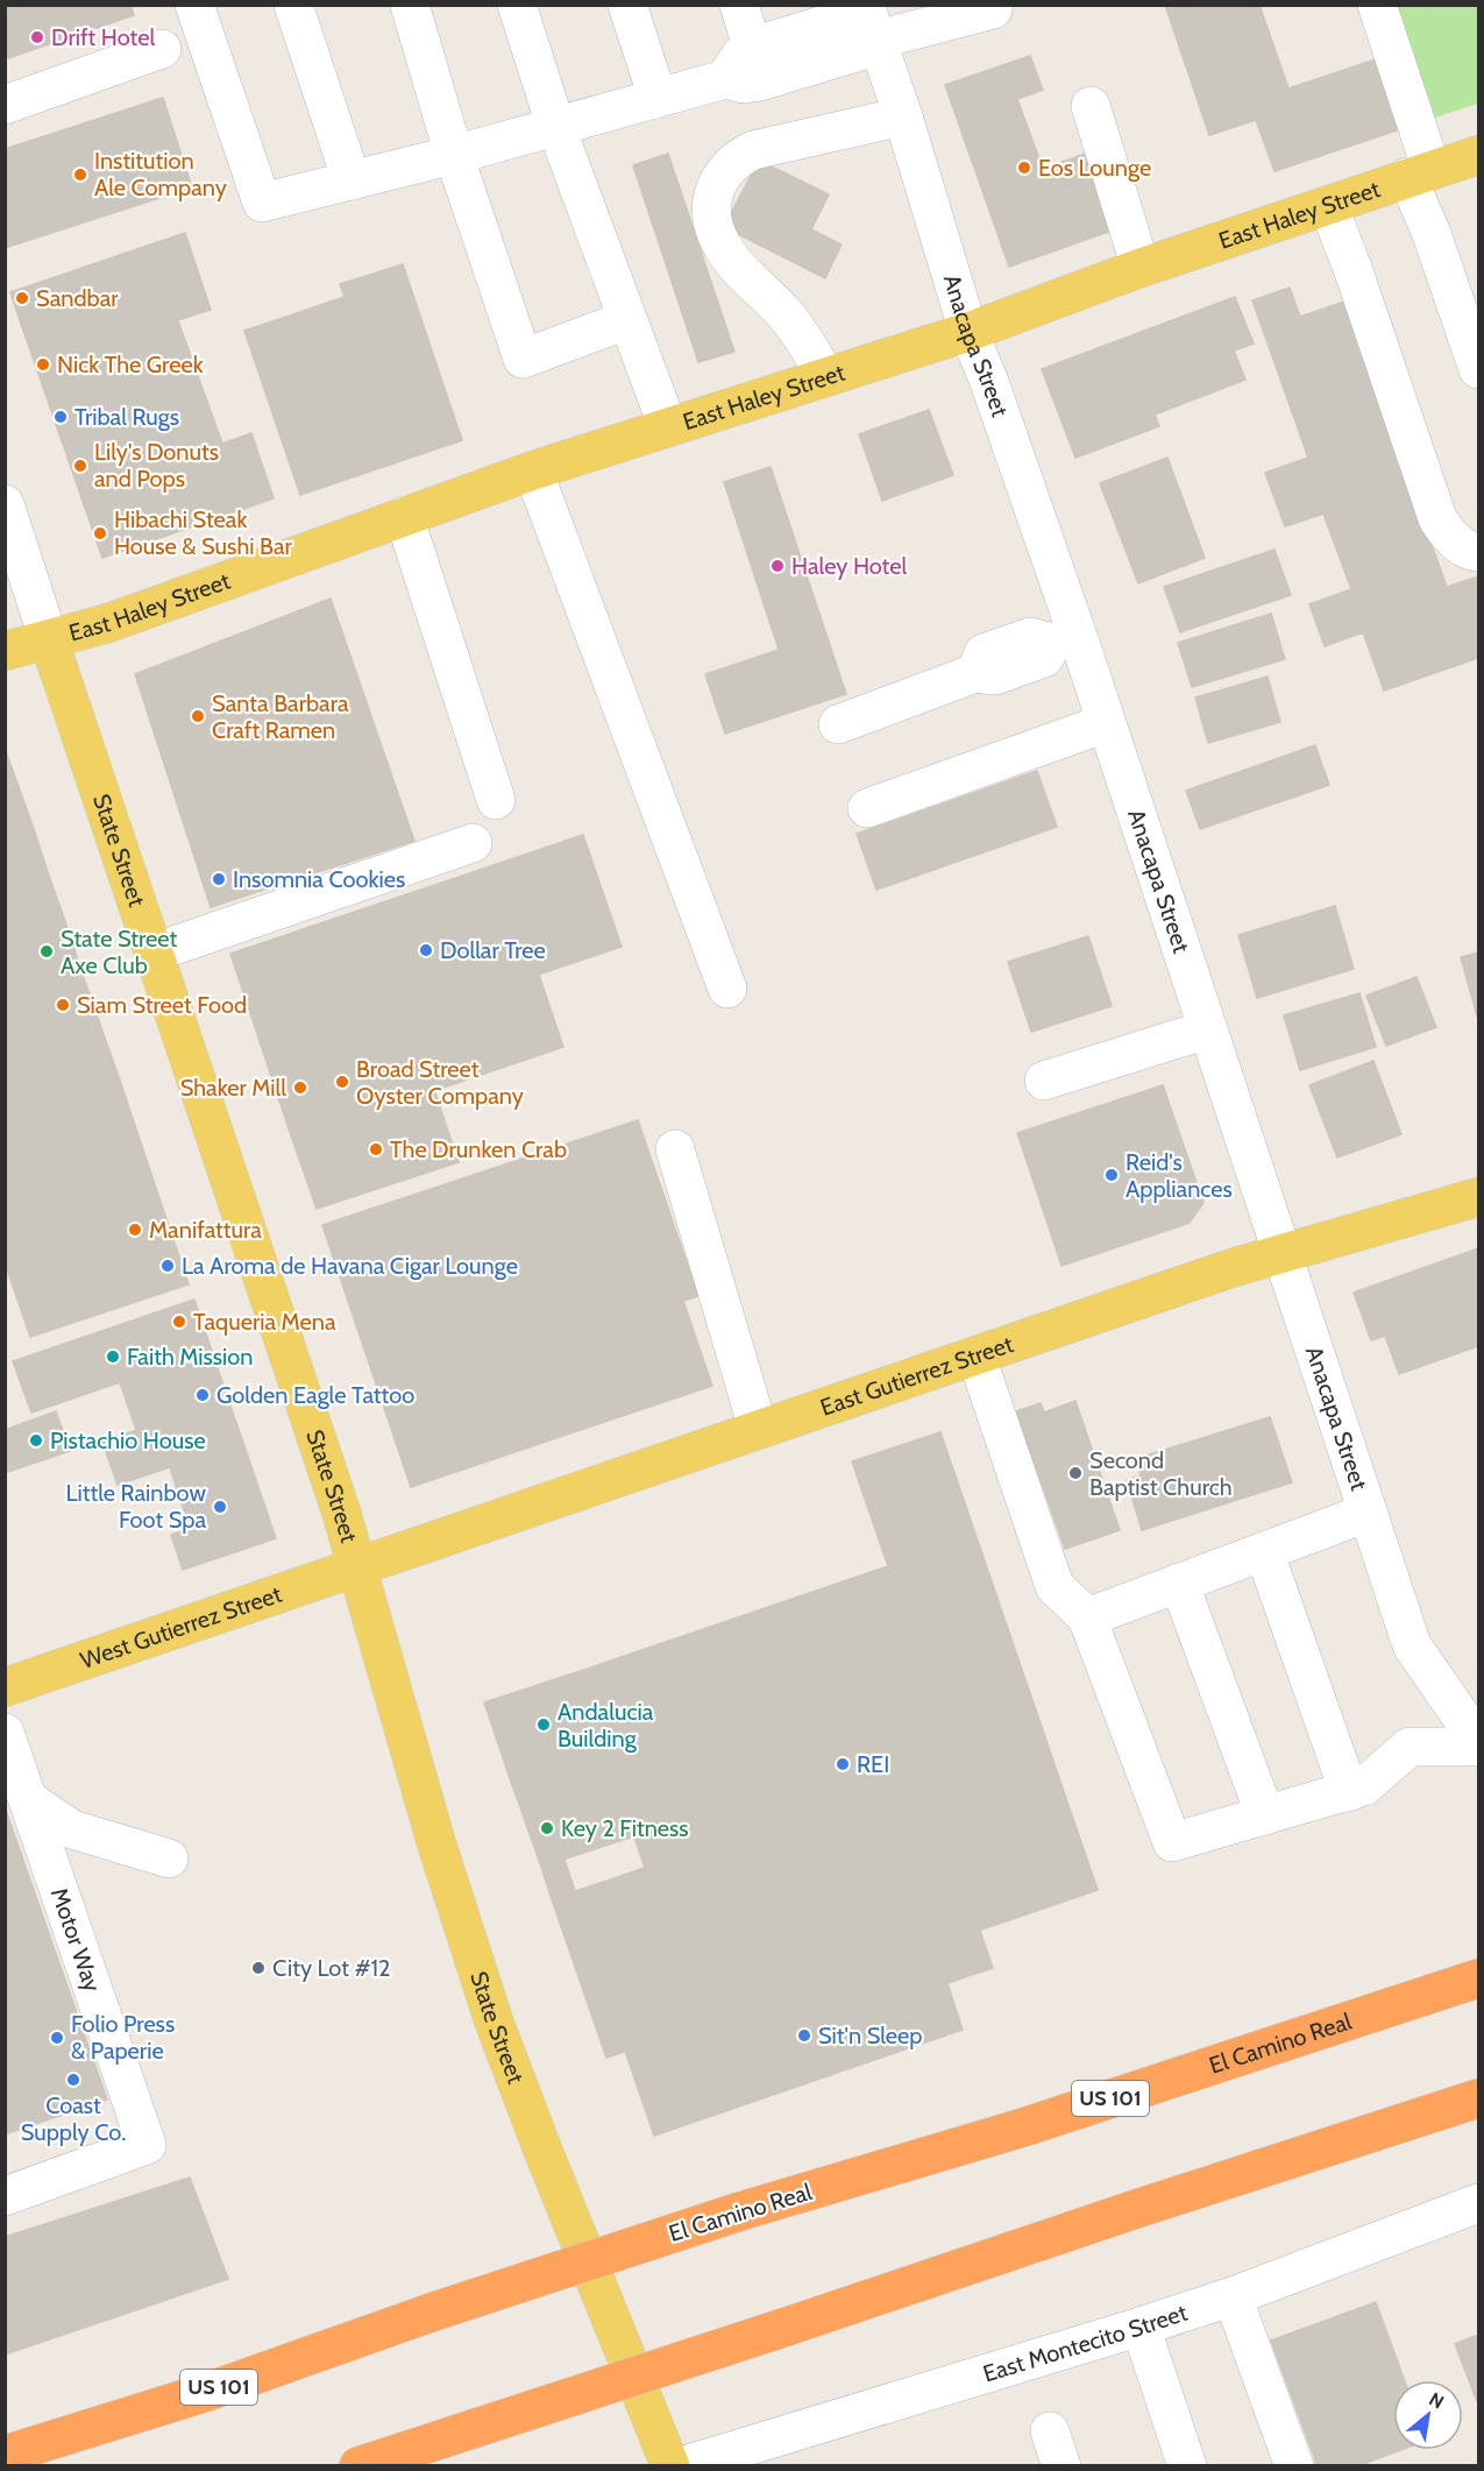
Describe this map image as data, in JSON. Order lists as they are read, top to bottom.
{
  "streets": {
    "highway": ["El Camino Real", "US 101"],
    "main road": [
      "East Haley Street",
      "State Street",
      "East Gutierrez Street",
      "West Gutierrez Street"
    ],
    "street": ["Anacapa Street", "Motor Way", "East Montecito Street"]
  },
  "crossings": [
    ["East Haley Street", "Anacapa Street"],
    ["East Haley Street", "State Street"],
    ["Anacapa Street", "East Gutierrez Street"],
    ["State Street", "East Gutierrez Street"],
    ["State Street", "West Gutierrez Street"],
    ["State Street", "East Montecito Street"],
    ["East Gutierrez Street", "West Gutierrez Street"]
  ],
  "places": [
    "Drift Hotel",
    "Eos Lounge",
    "Institution Ale Company",
    "Sandbar",
    "Nick The Greek",
    "Tribal Rugs",
    "Lily's Donuts and Pops",
    "Hibachi Steak House & Sushi Bar",
    "Haley Hotel",
    "Santa Barbara Craft Ramen",
    "Insomnia Cookies",
    "Dollar Tree",
    "State Street Axe Club",
    "Siam Street Food",
    "Broad Street Oyster Company",
    "Shaker Mill",
    "The Drunken Crab",
    "Reid's Appliances",
    "Manifattura",
    "La Aroma de Havana Cigar Lounge",
    "Taqueria Mena",
    "Faith Mission",
    "Golden Eagle Tattoo",
    "Pistachio House",
    "Second Baptist Church",
    "Little Rainbow Foot Spa",
    "Andalucia Building",
    "REI",
    "Key 2 Fitness",
    "City Lot #12",
    "Sit'n Sleep",
    "Folio Press & Paperie",
    "Coast Supply Co."
  ],
  "north": "top right"
}
